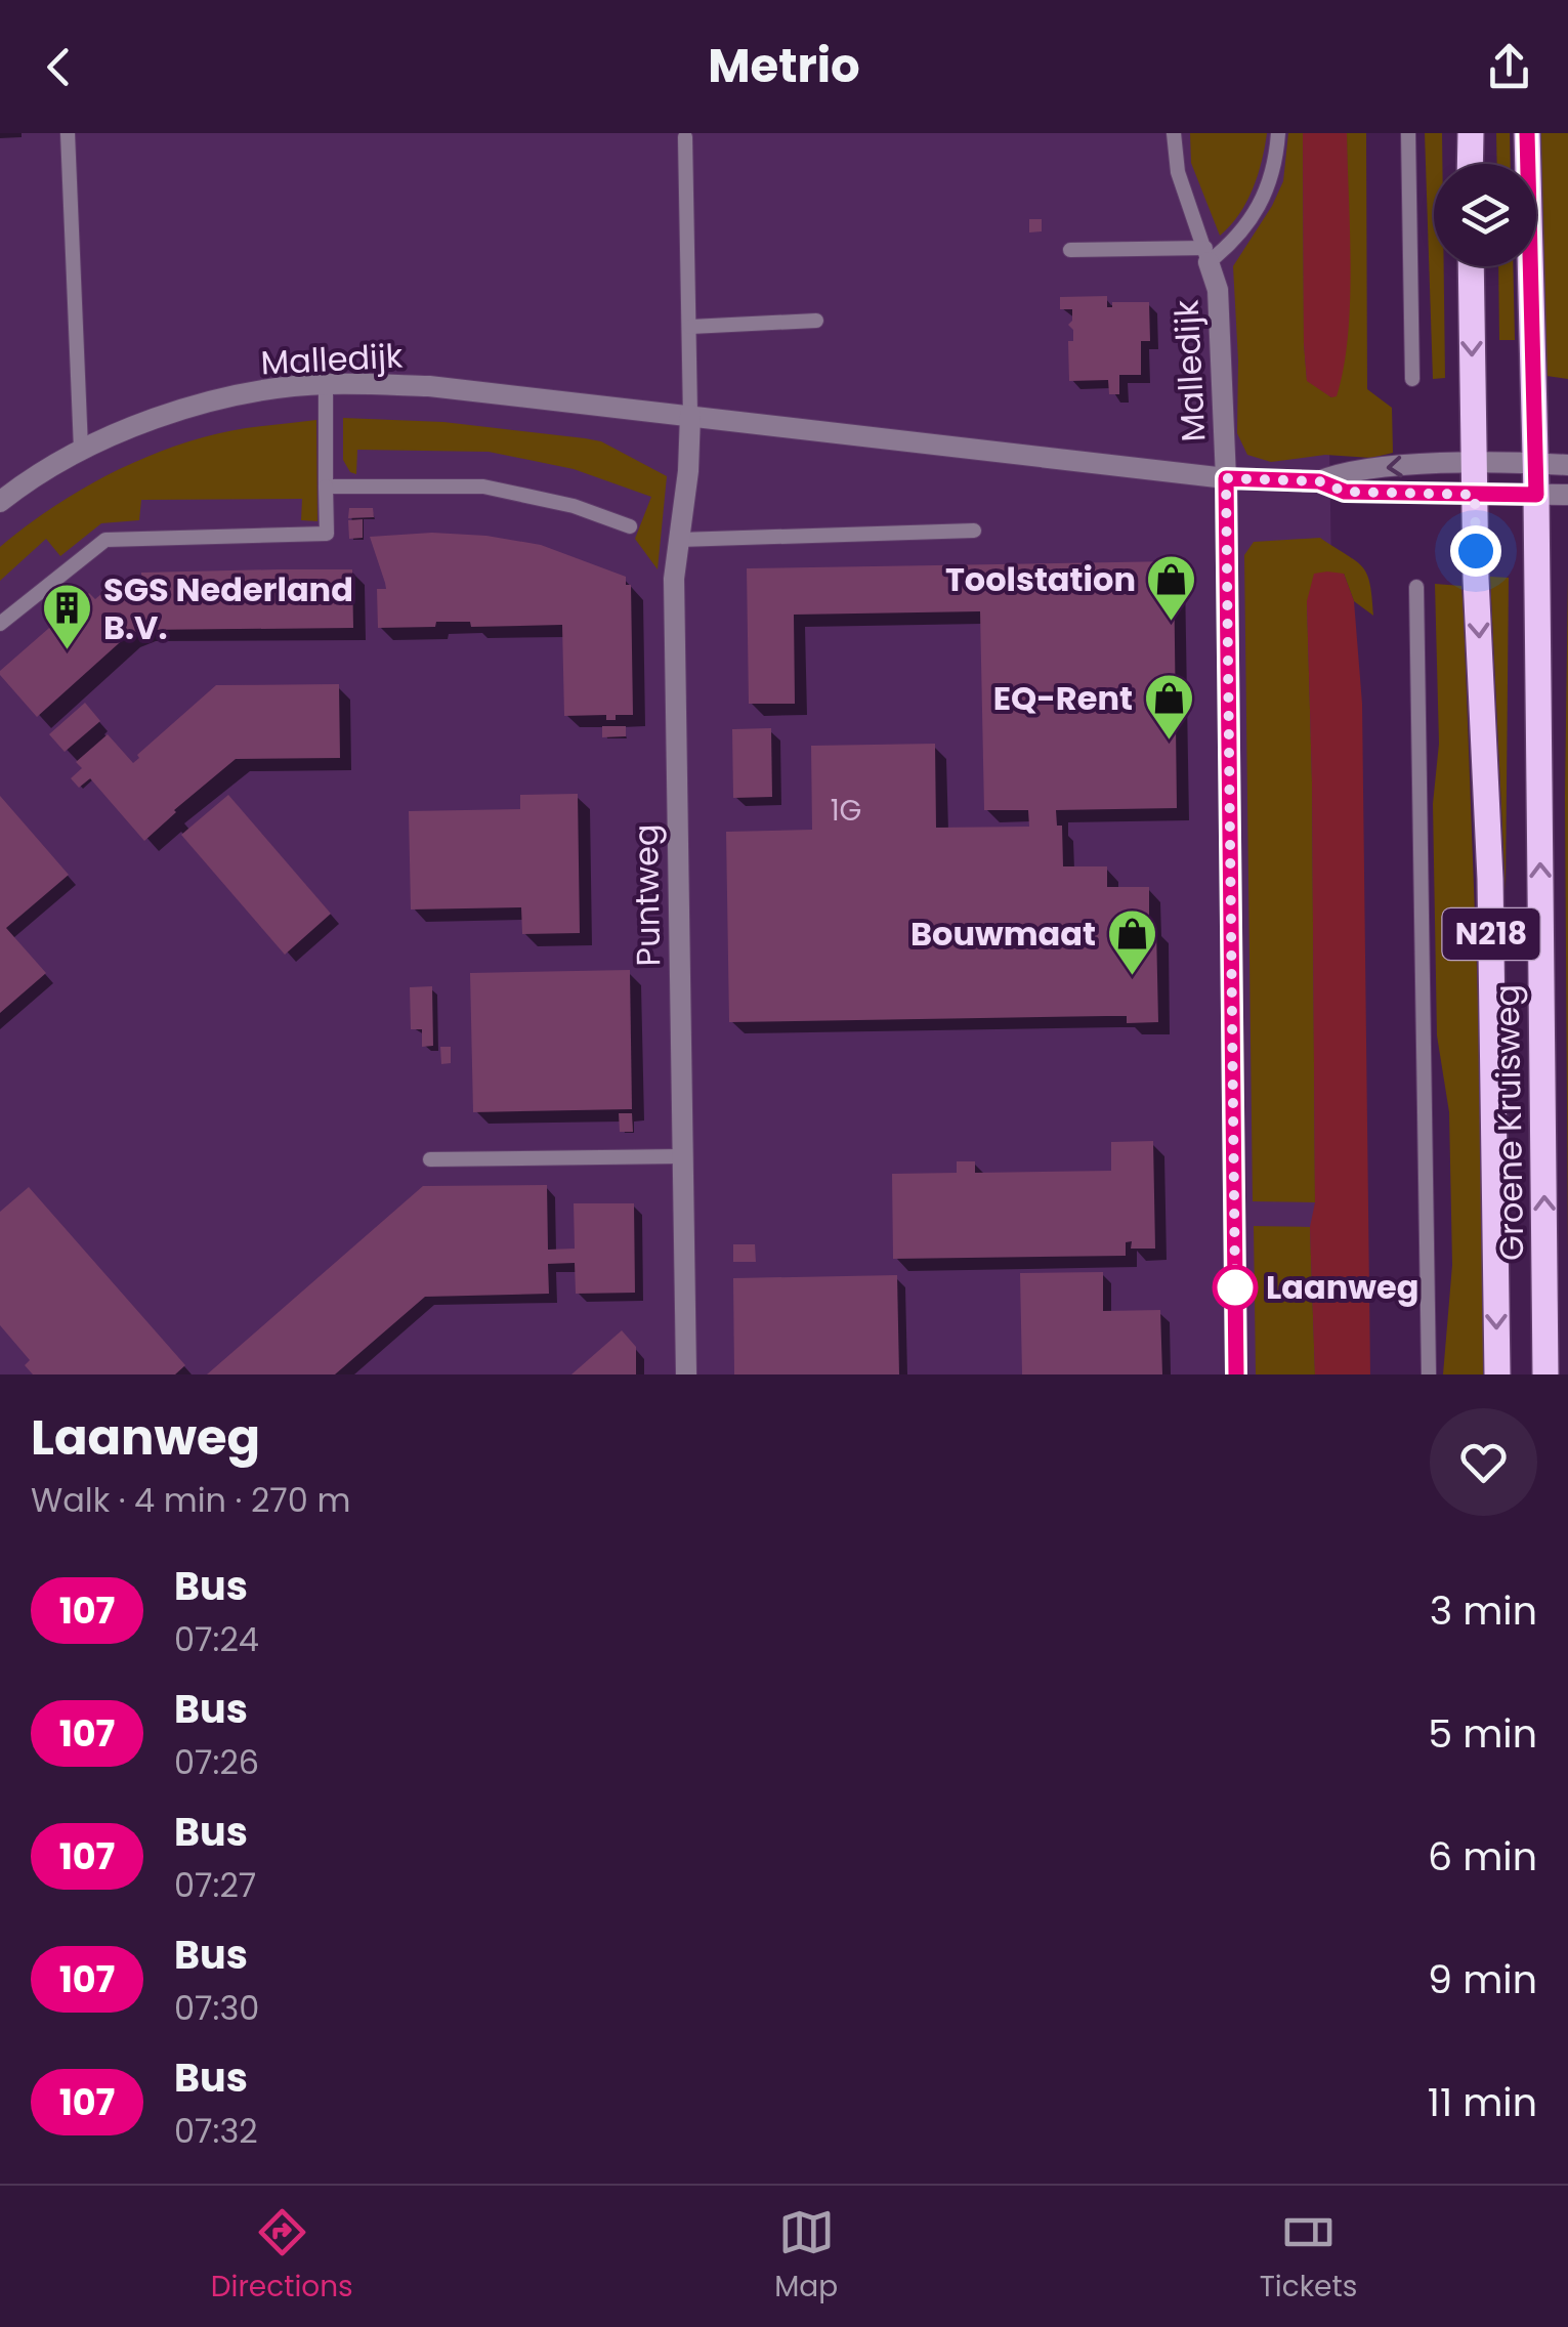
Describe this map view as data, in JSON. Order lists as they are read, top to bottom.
{
  "streets": {
    "main road": ["N218", "Groene Kruisweg"],
    "street": ["Malledijk", "Puntweg"]
  },
  "crossings": [
    ["Malledijk", "Puntweg"],
    ["Malledijk", "Groene Kruisweg"]
  ],
  "places": {
    "shop": ["Toolstation", "EQ-Rent", "Bouwmaat"],
    "building": ["SGS Nederland B.V."],
    "other": ["Laanweg"]
  },
  "lines": ["bus line 107"],
  "house_numbers": ["1G"],
  "page": {
    "header": "Metrio",
    "heading": ["Laanweg", "Walk · 4 min · 270 m"],
    "list": [
      {
        "mark": "107",
        "name": "Bus",
        "note": "07:24",
        "value": "3 min"
      },
      {
        "mark": "107",
        "name": "Bus",
        "note": "07:26",
        "value": "5 min"
      },
      {
        "mark": "107",
        "name": "Bus",
        "note": "07:27",
        "value": "6 min"
      },
      {
        "mark": "107",
        "name": "Bus",
        "note": "07:30",
        "value": "9 min"
      },
      {
        "mark": "107",
        "name": "Bus",
        "note": "07:32",
        "value": "11 min"
      }
    ],
    "tabs": ["Directions", "Map", "Tickets"]
  }
}
